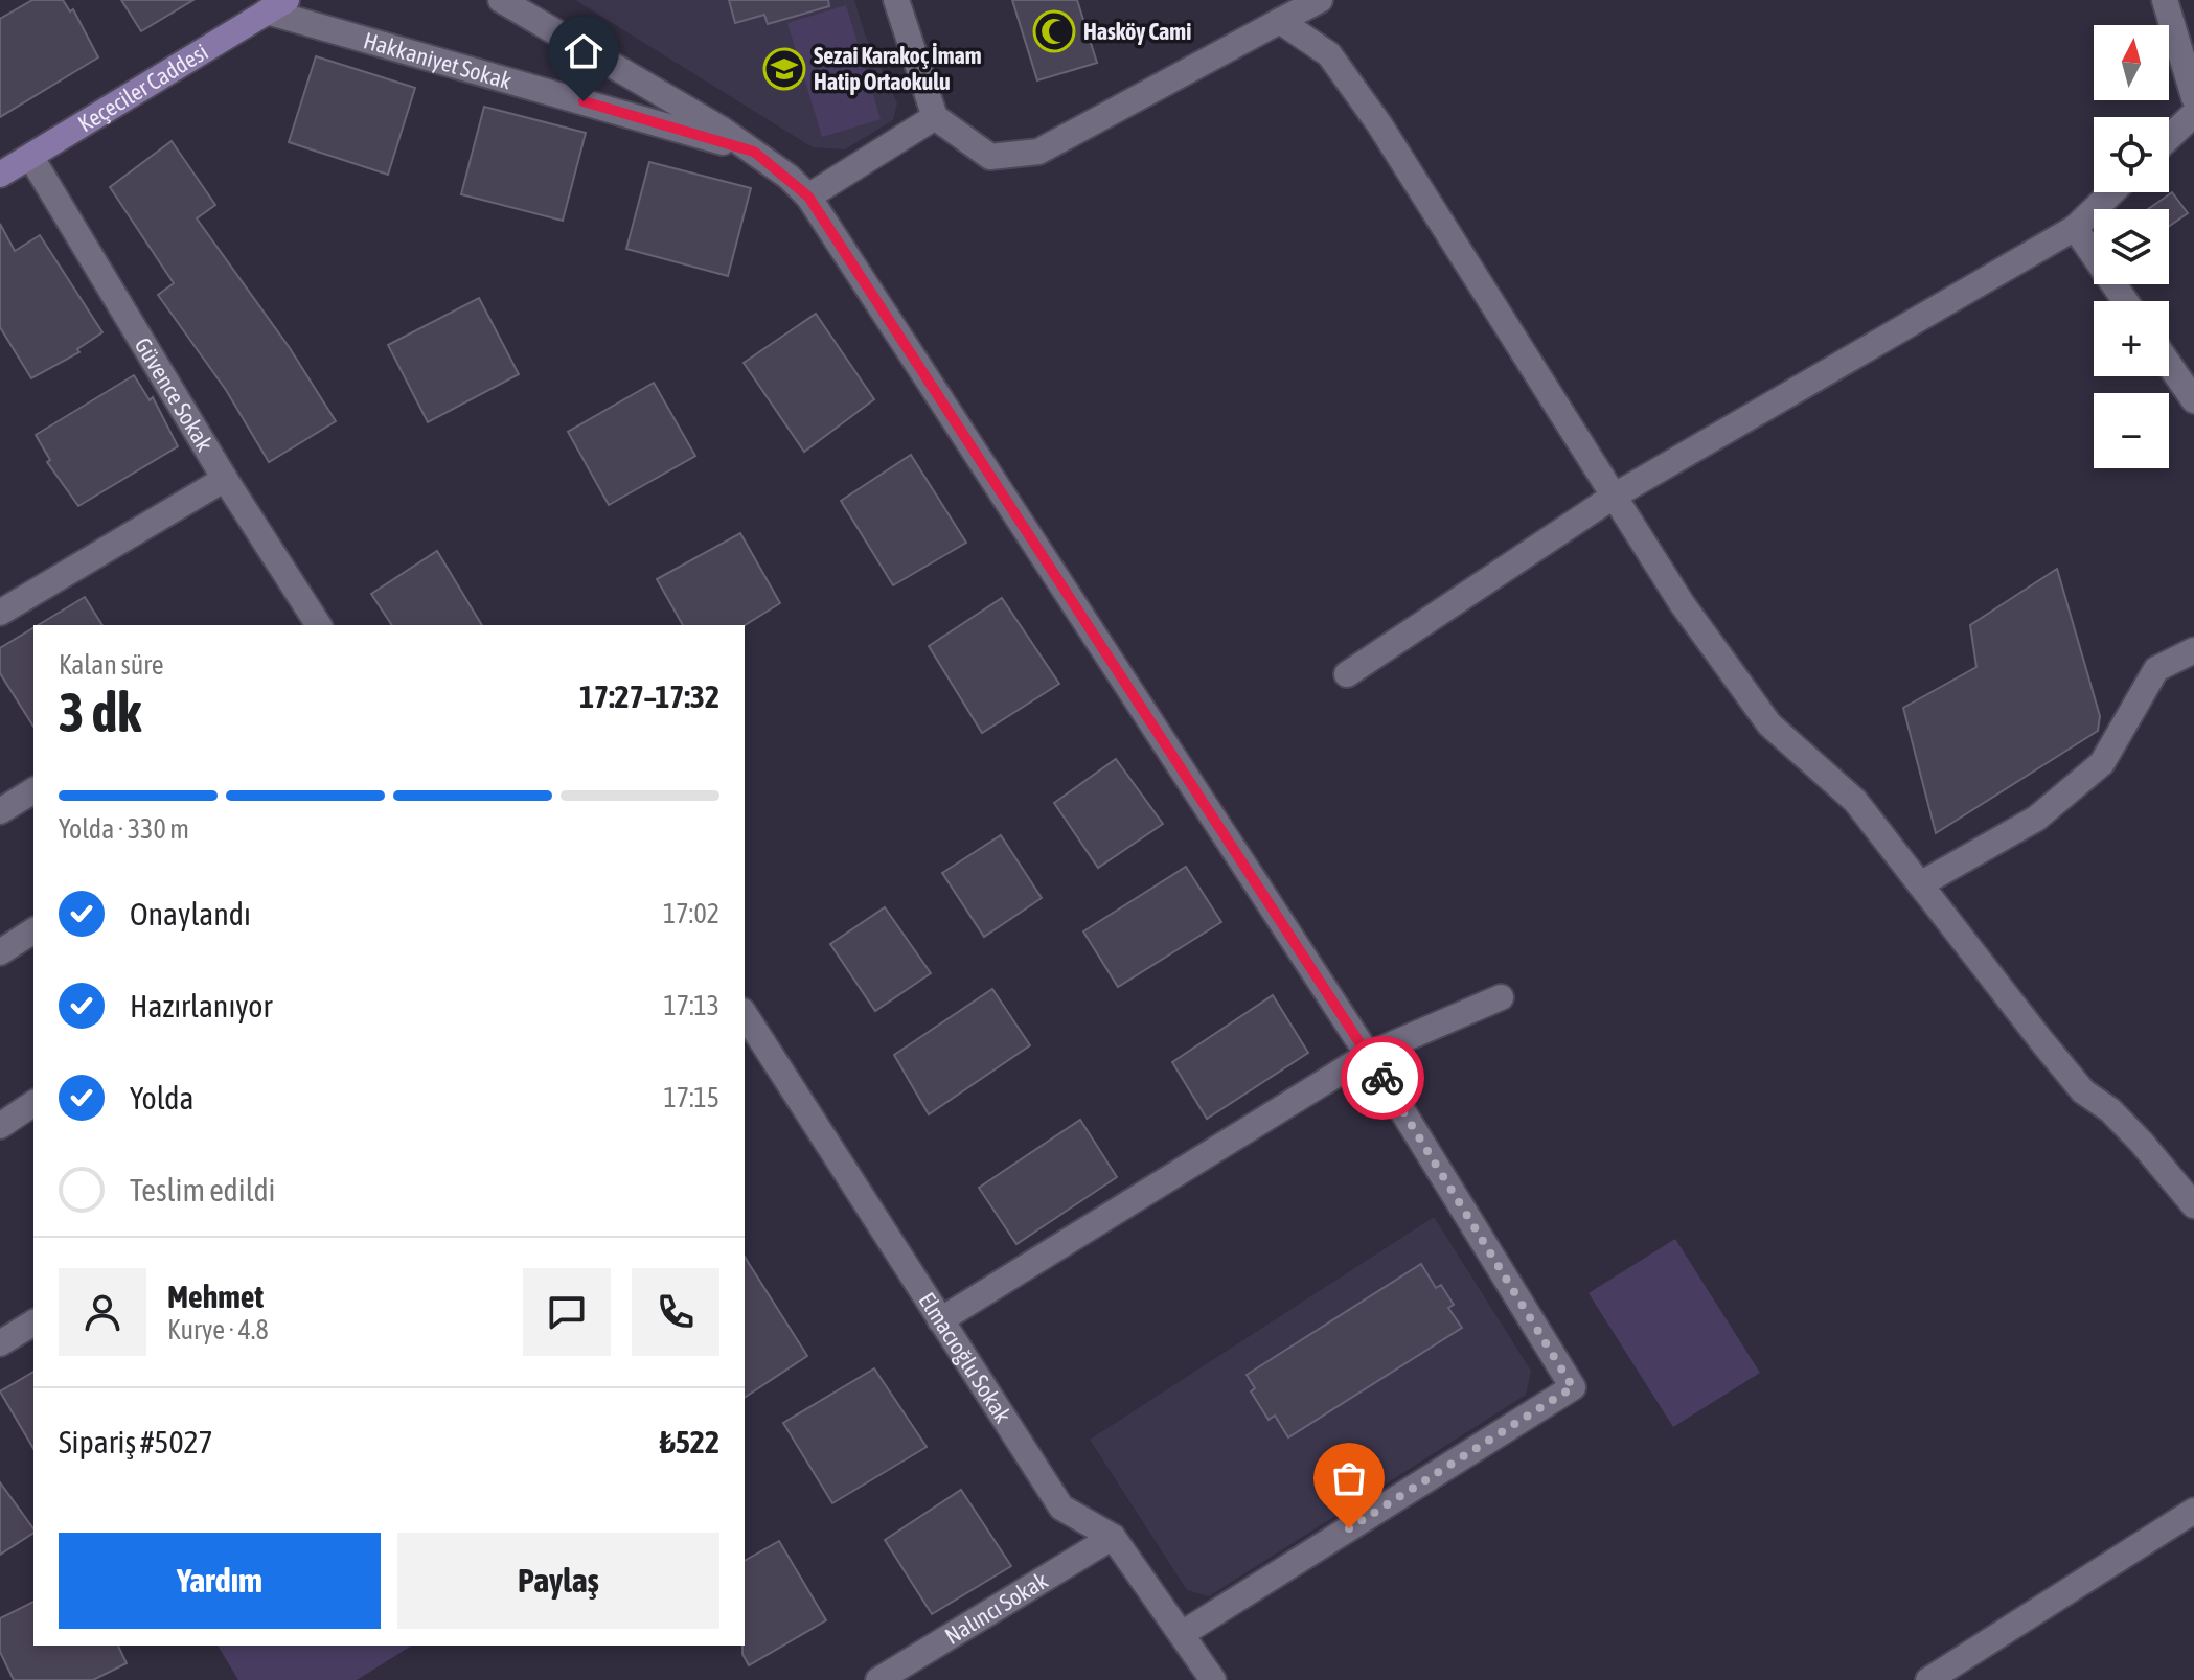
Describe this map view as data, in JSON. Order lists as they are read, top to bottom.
{
  "streets": {
    "street": [
      "Hakkaniyet Sokak",
      "Keçeciler Caddesi",
      "Güvence Sokak",
      "Elmacıoğlu Sokak",
      "Nalıncı Sokak"
    ]
  },
  "crossings": [
    ["Hakkaniyet Sokak", "Keçeciler Caddesi"],
    ["Hakkaniyet Sokak", "Elmacıoğlu Sokak"],
    ["Keçeciler Caddesi", "Güvence Sokak"],
    ["Elmacıoğlu Sokak", "Nalıncı Sokak"]
  ],
  "places": {
    "mosque": ["Hasköy Cami"],
    "school or university": ["Sezai Karakoç İmam Hatip Ortaokulu"]
  },
  "north": "top",
  "page": {
    "map_buttons": ["+", "−"],
    "heading": ["3 dk", "Kalan süre", "17:27–17:32"],
    "panel": [
      "Mehmet",
      "Kurye · 4.8",
      "Sipariş #5027",
      "₺522"
    ],
    "bar": "Yolda · 330 m",
    "list": [
      ["Onaylandı", "17:02"],
      ["Hazırlanıyor", "17:13"],
      ["Yolda", "17:15"],
      "Teslim edildi"
    ],
    "buttons": ["Yardım", "Paylaş"]
  }
}
